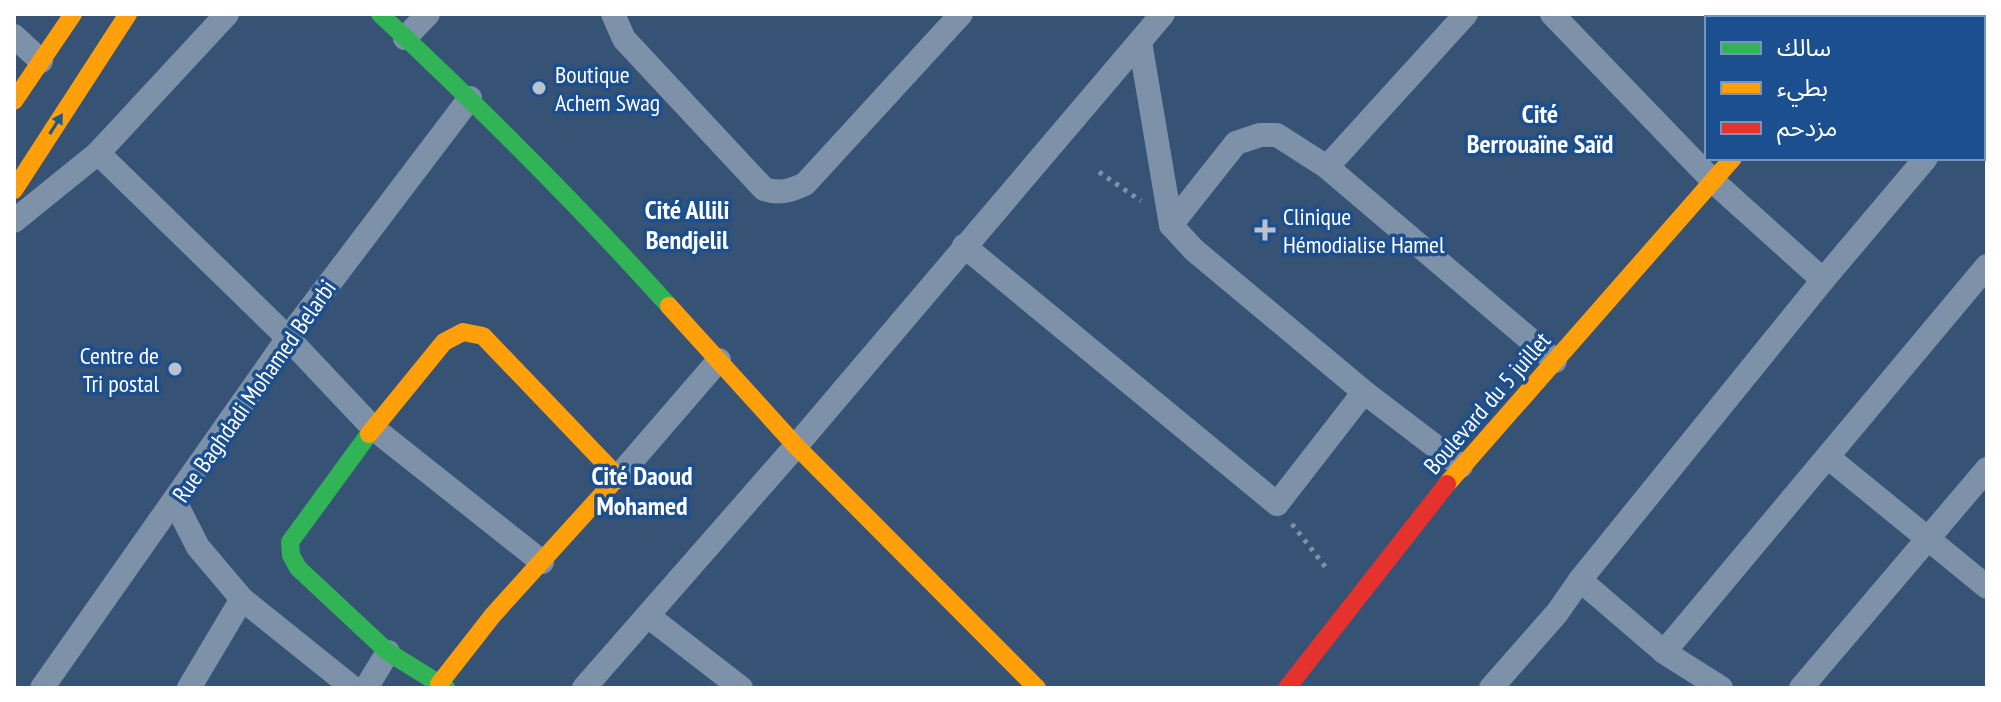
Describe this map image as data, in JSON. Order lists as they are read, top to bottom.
{
  "streets": {
    "street": ["Rue Baghdadi Mohamed Belarbi", "Boulevard du 5 juillet"]
  },
  "districts": ["Cité Berrouaïne Saïd", "Cité Allili Bendjelil", "Cité Daoud Mohamed"],
  "places": {
    "other": ["Boutique Achem Swag", "Centre de Tri postal"],
    "health": ["Clinique Hémodialise Hamel"]
  },
  "legend": ["سالك", "بطيء", "مزدحم"]
}
